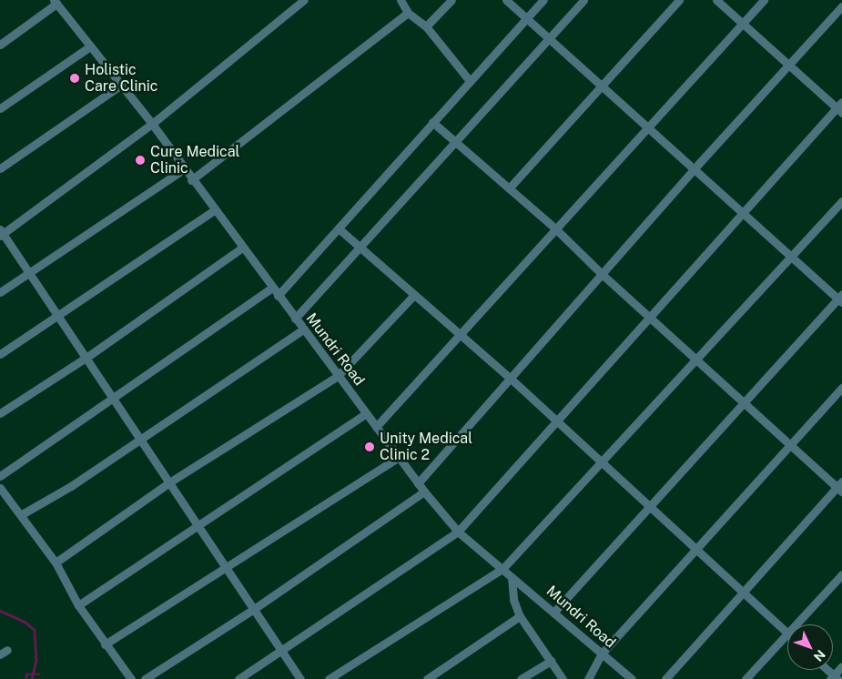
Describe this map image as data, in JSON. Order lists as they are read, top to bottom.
{
  "streets": {
    "street": ["Mundri Road"]
  },
  "places": ["Holistic Care Clinic", "Cure Medical Clinic", "Unity Medical Clinic 2"],
  "north": "bottom right"
}
